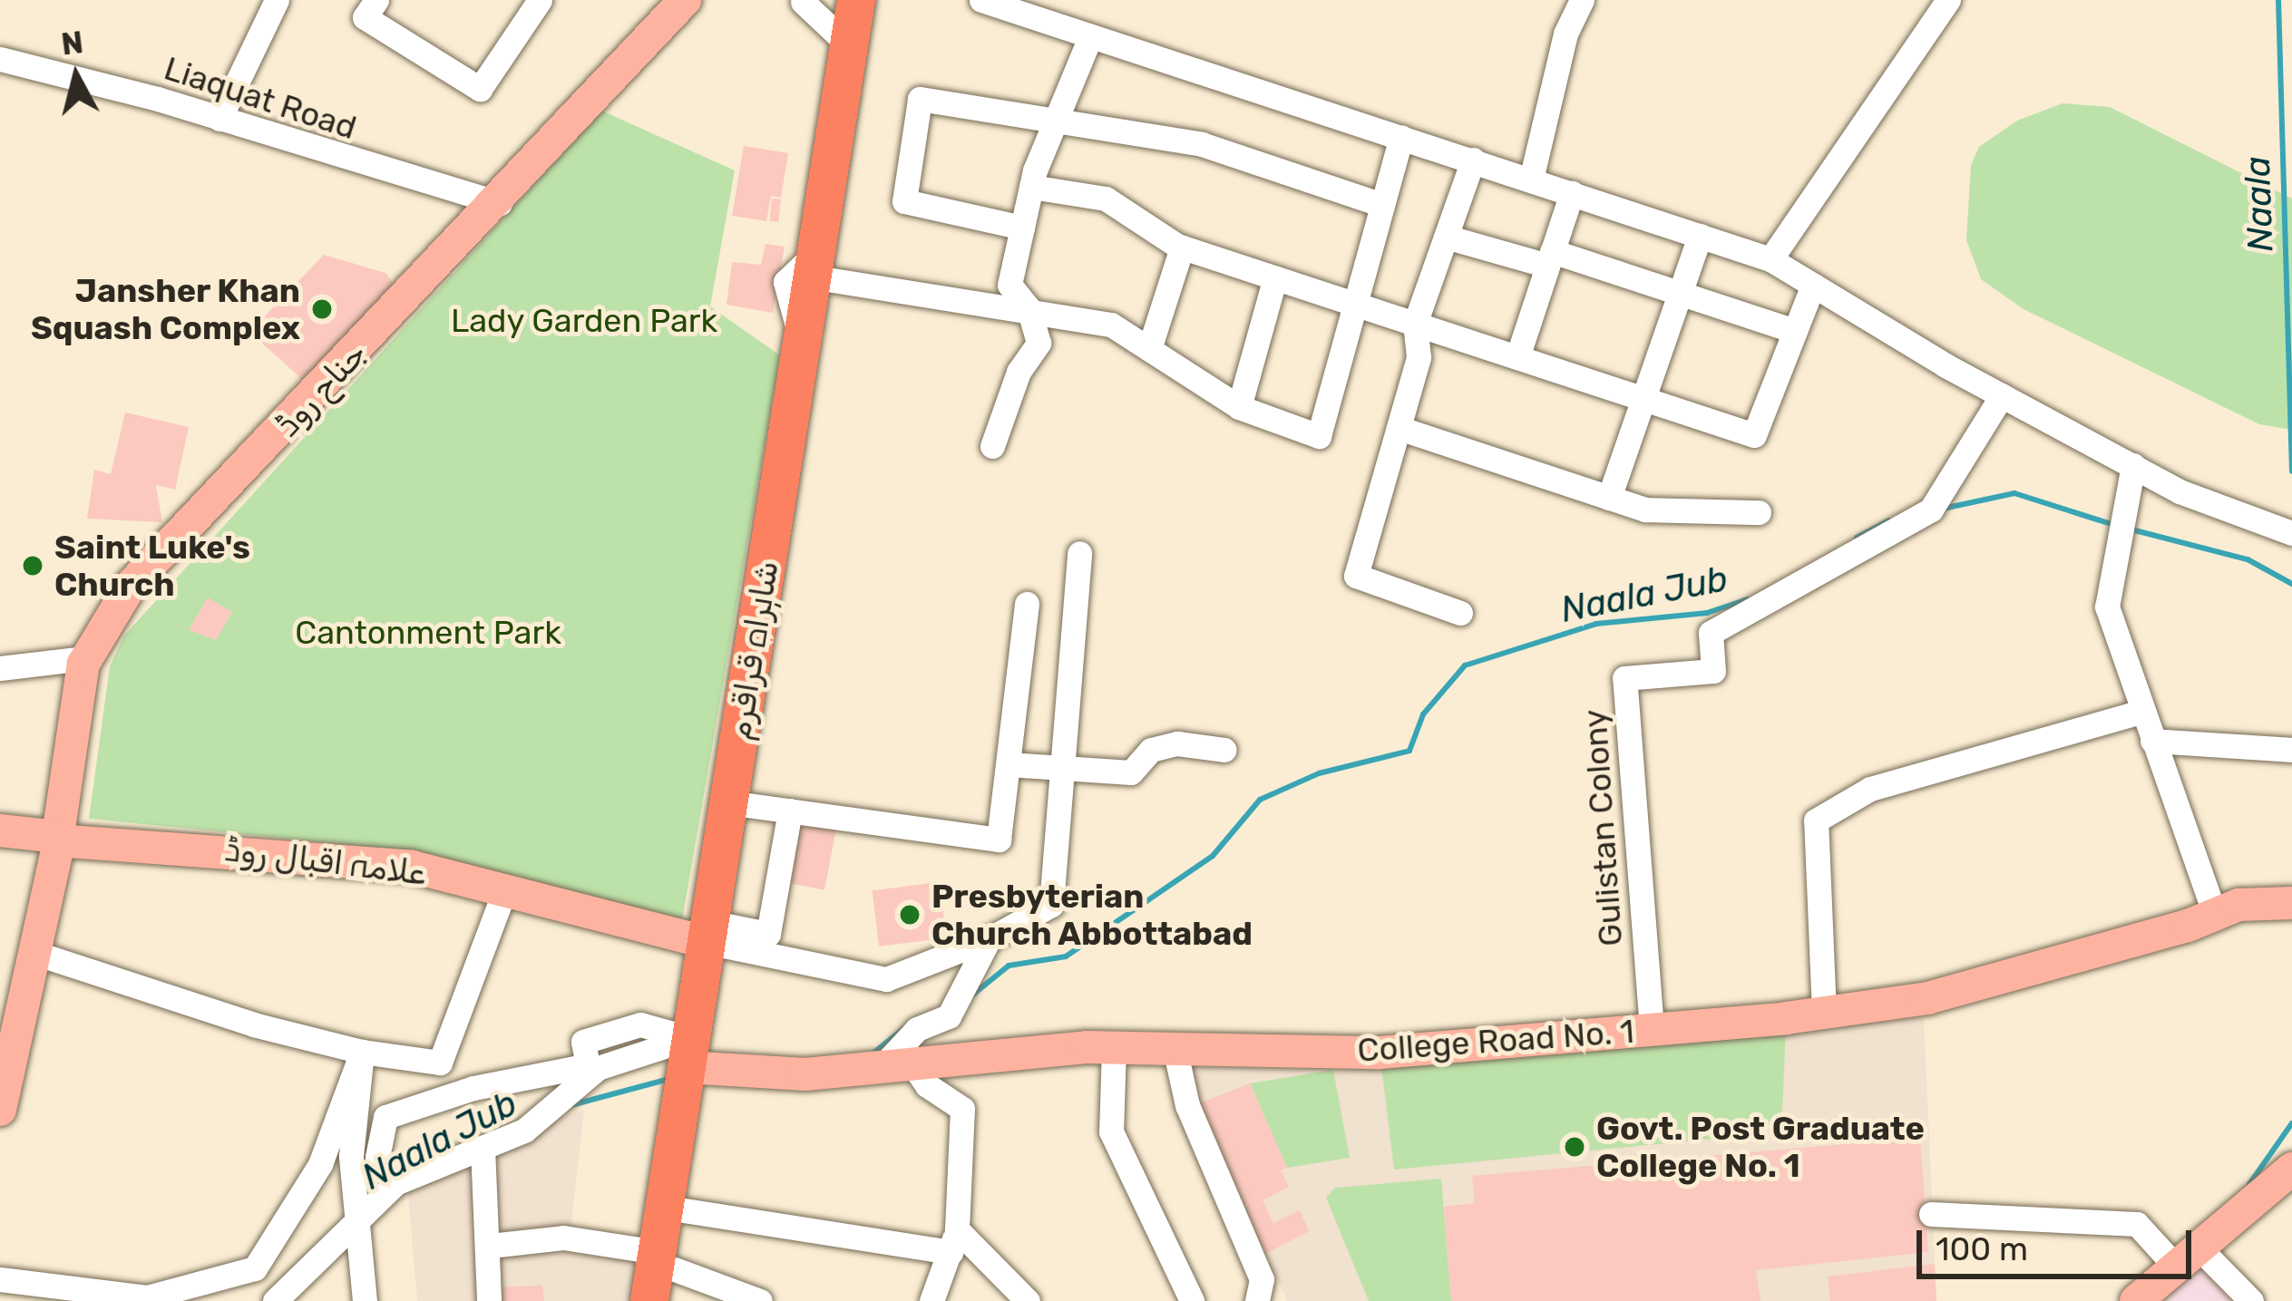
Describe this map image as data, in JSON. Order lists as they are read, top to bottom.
{
  "streets": {
    "highway": ["شاہراہ قراقرم"],
    "main road": ["جناح روڈ", "علامہ اقبال روڈ", "College Road No. 1"],
    "street": ["Liaquat Road", "Gulistan Colony"]
  },
  "crossings": [
    ["Liaquat Road", "جناح روڈ"],
    ["جناح روڈ", "علامہ اقبال روڈ"],
    ["شاہراہ قراقرم", "علامہ اقبال روڈ"],
    ["شاہراہ قراقرم", "College Road No. 1"],
    ["Gulistan Colony", "College Road No. 1"]
  ],
  "water": ["Naala", "Naala Jub"],
  "parks": ["Lady Garden Park", "Cantonment Park"],
  "places": [
    "Jansher Khan Squash Complex",
    "Saint Luke's Church",
    "Presbyterian Church Abbottabad",
    "Govt. Post Graduate College No. 1"
  ],
  "scale_bar": "100 m",
  "north": "top"
}
